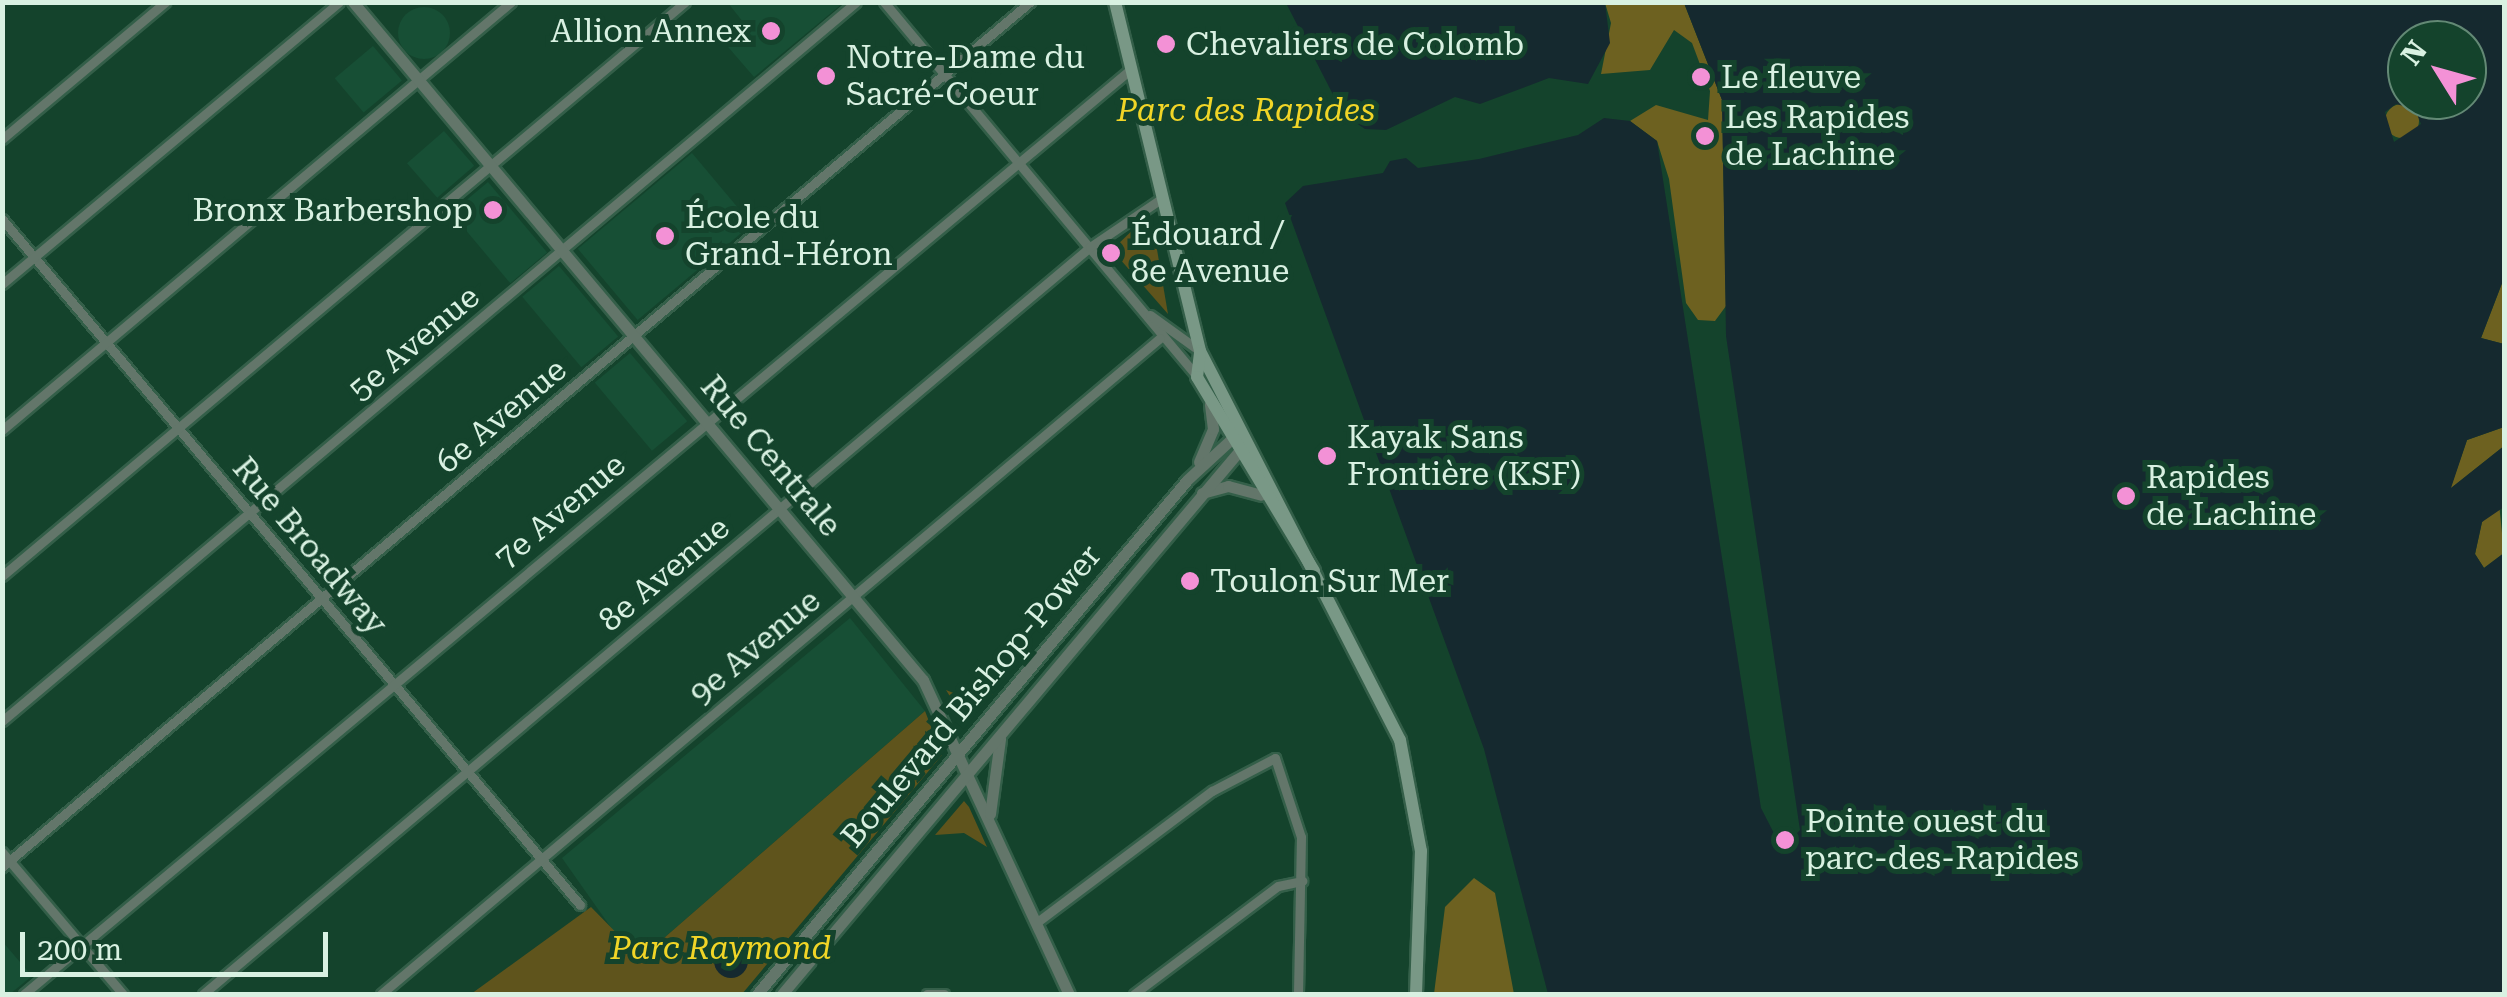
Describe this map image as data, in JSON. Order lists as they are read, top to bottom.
{
  "streets": {
    "street": [
      "5e Avenue",
      "6e Avenue",
      "Rue Centrale",
      "7e Avenue",
      "Rue Broadway",
      "8e Avenue",
      "9e Avenue",
      "Boulevard Bishop-Power"
    ]
  },
  "crossings": [
    ["5e Avenue", "Rue Centrale"],
    ["5e Avenue", "Rue Broadway"],
    ["6e Avenue", "Rue Centrale"],
    ["6e Avenue", "Rue Broadway"],
    ["Rue Centrale", "7e Avenue"],
    ["Rue Centrale", "8e Avenue"],
    ["Rue Centrale", "9e Avenue"],
    ["Rue Centrale", "Boulevard Bishop-Power"],
    ["7e Avenue", "Rue Broadway"],
    ["Rue Broadway", "8e Avenue"],
    ["Rue Broadway", "9e Avenue"]
  ],
  "parks": ["Parc des Rapides", "Parc Raymond"],
  "places": [
    "Allion Annex",
    "Chevaliers de Colomb",
    "Notre-Dame du Sacré-Coeur",
    "Le fleuve",
    "Les Rapides de Lachine",
    "Bronx Barbershop",
    "École du Grand-Héron",
    "Édouard / 8e Avenue",
    "Kayak Sans Frontière (KSF)",
    "Rapides de Lachine",
    "Toulon Sur Mer",
    "Pointe ouest du parc-des-Rapides"
  ],
  "scale_bar": "200 m",
  "north": "top left"
}
